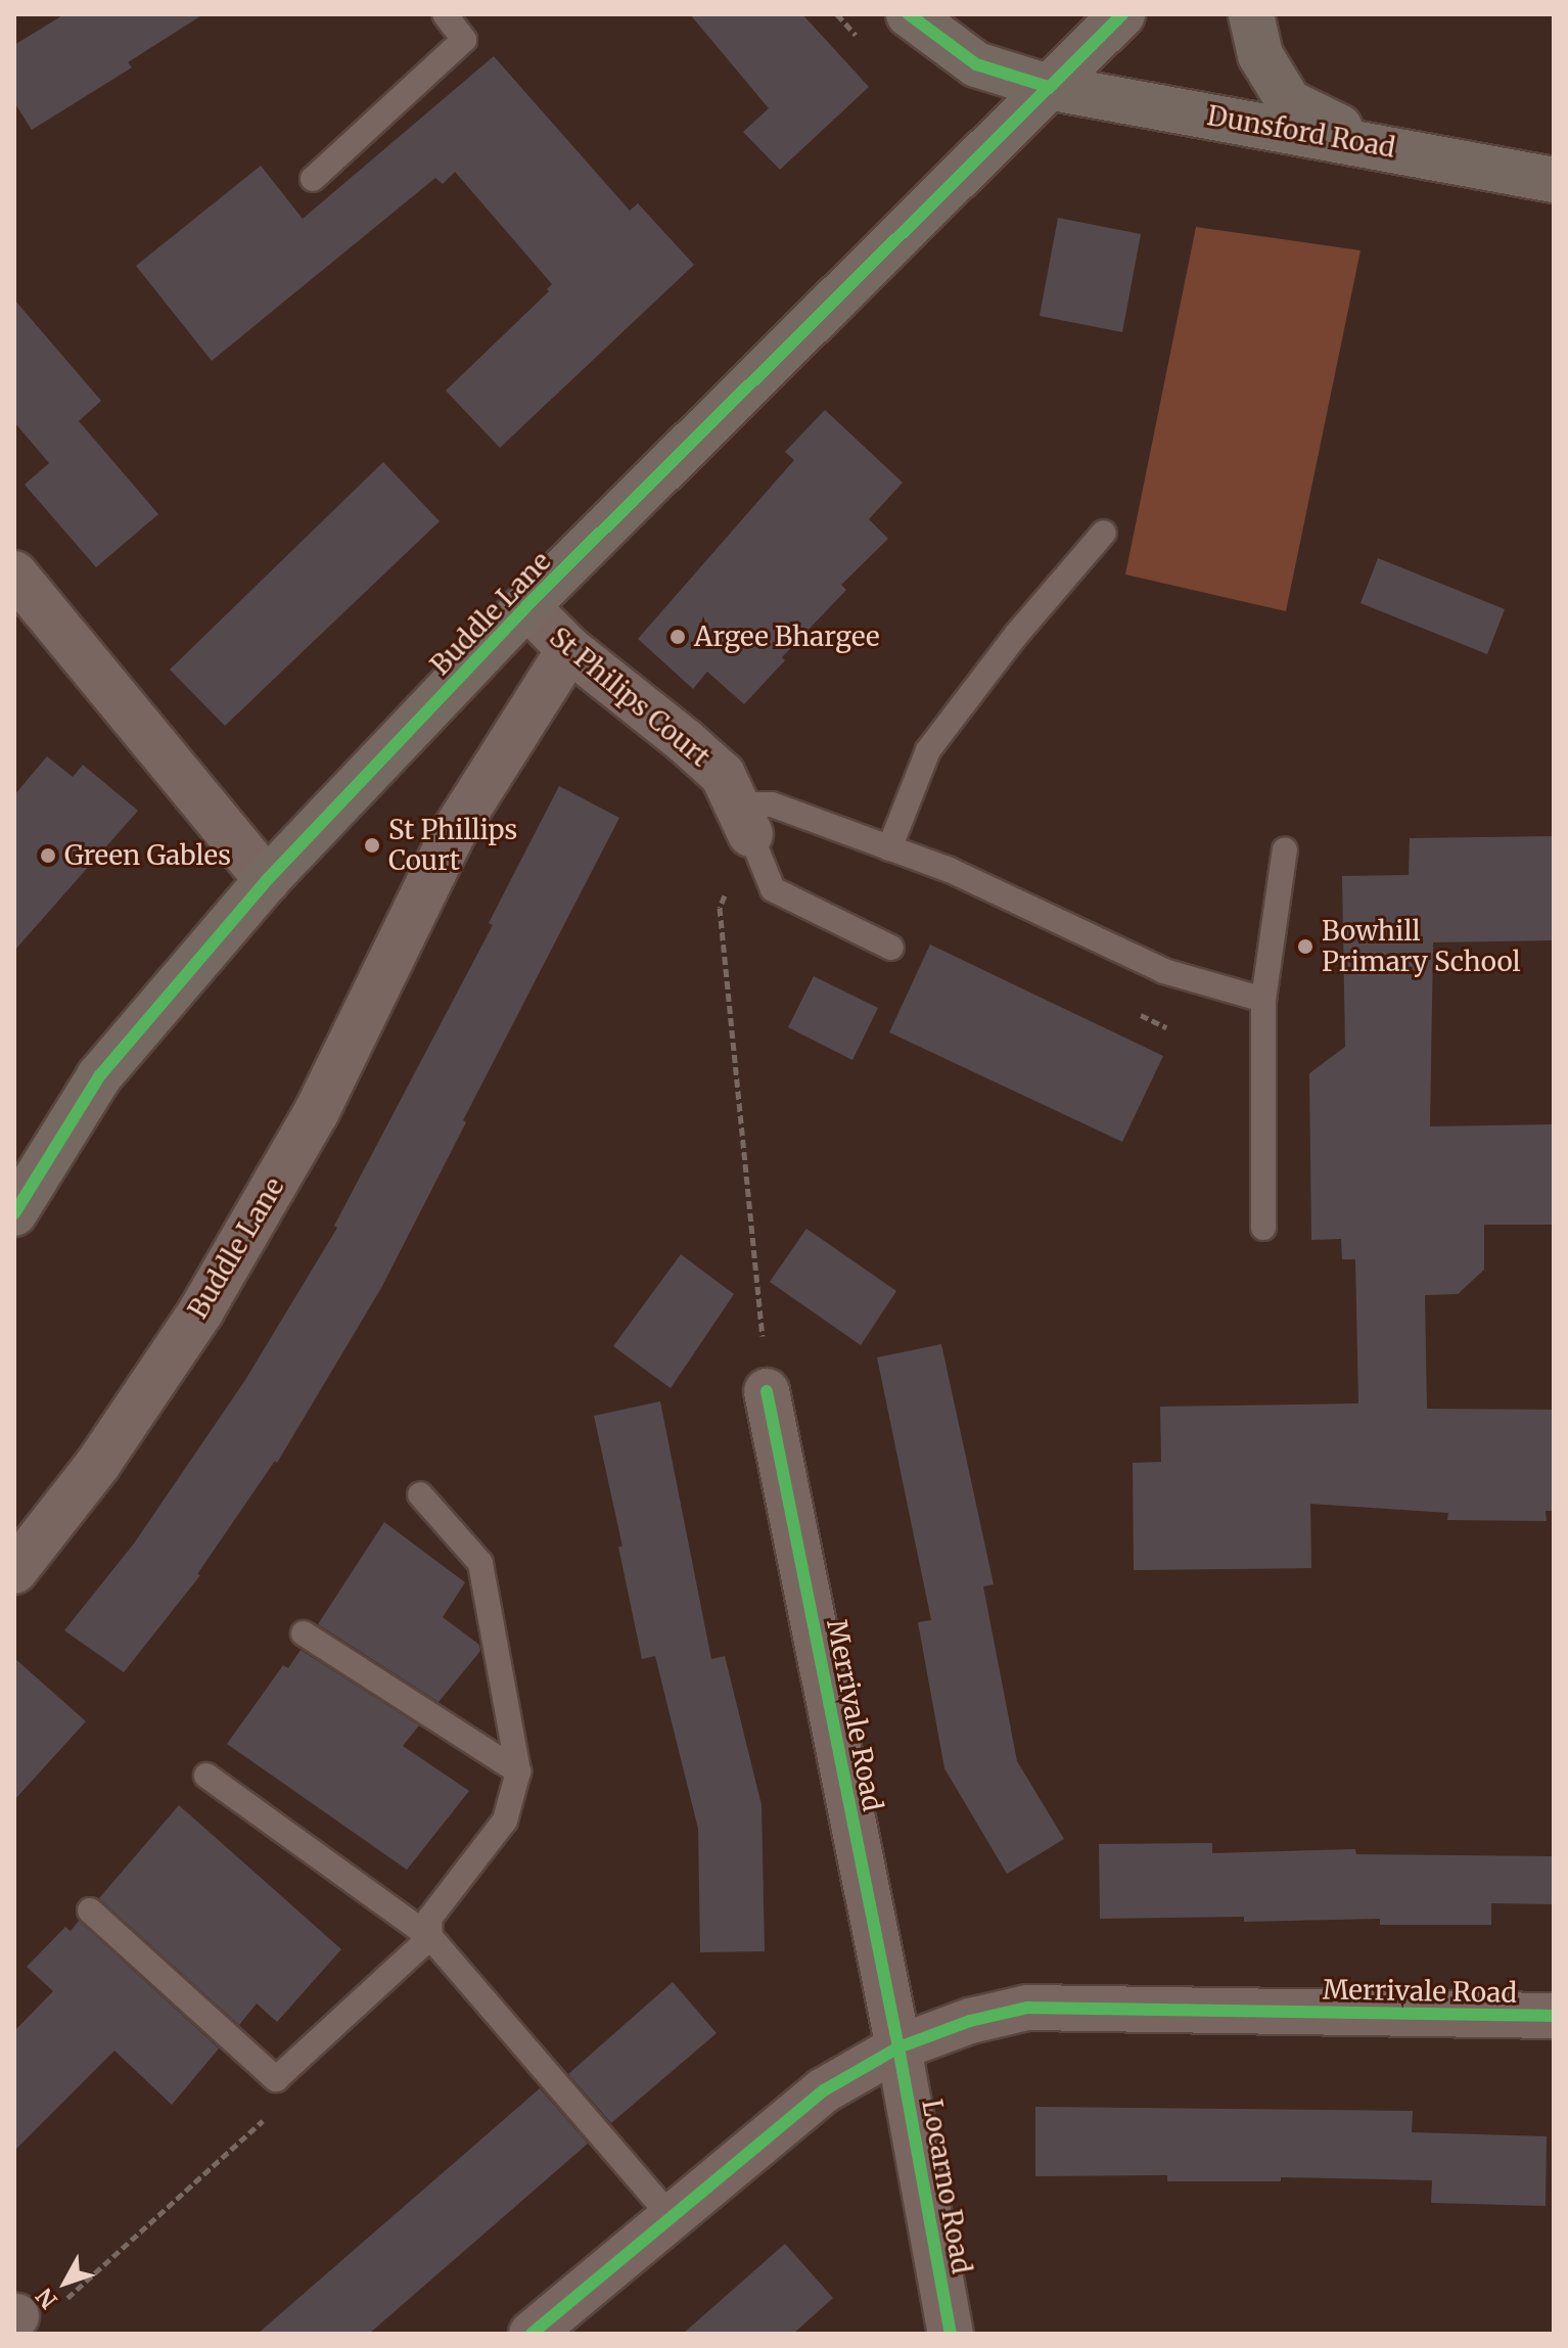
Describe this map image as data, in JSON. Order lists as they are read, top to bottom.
{
  "streets": {
    "street": [
      "Dunsford Road",
      "Buddle Lane",
      "St Philips Court",
      "Merrivale Road",
      "Locarno Road"
    ]
  },
  "crossings": [
    ["Dunsford Road", "Buddle Lane"],
    ["Buddle Lane", "St Philips Court"],
    ["Merrivale Road", "Locarno Road"]
  ],
  "places": [
    "Argee Bhargee",
    "St Phillips Court",
    "Green Gables",
    "Bowhill Primary School"
  ],
  "north": "bottom left"
}
